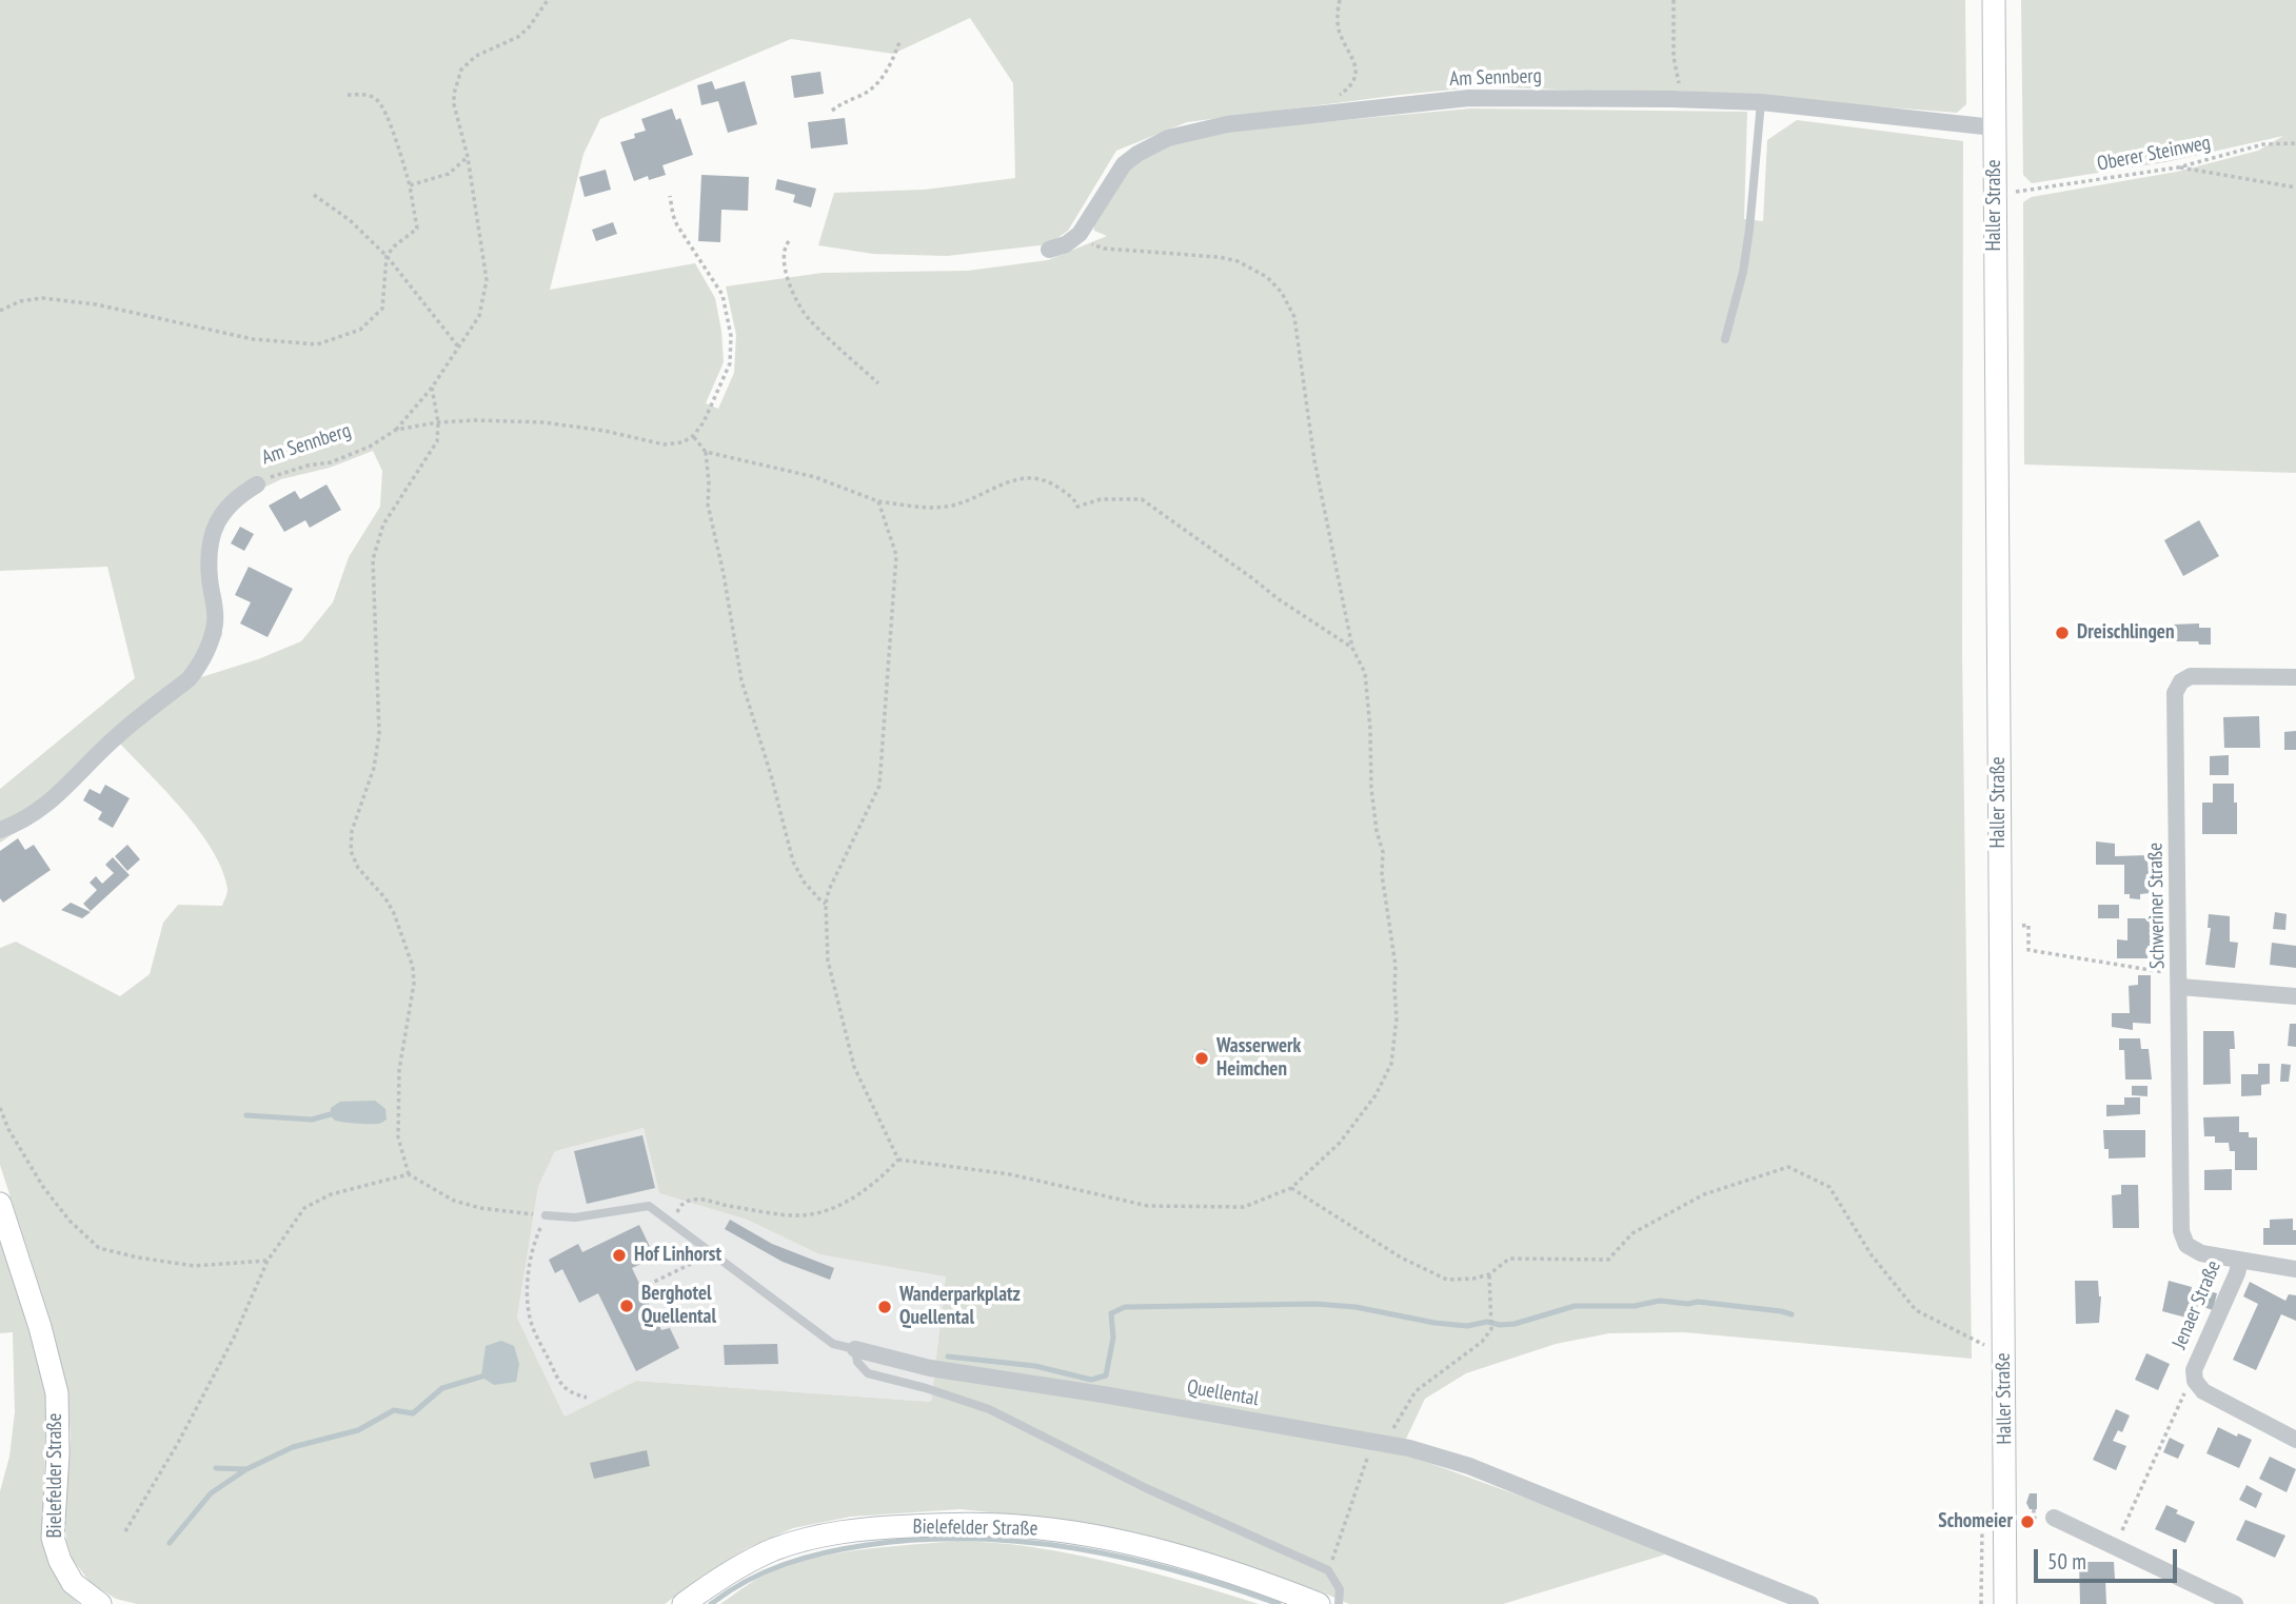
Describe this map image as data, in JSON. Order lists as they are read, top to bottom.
{
  "streets": {
    "main road": ["Haller Straße", "Bielefelder Straße"],
    "street": [
      "Am Sennberg",
      "Schweriner Straße",
      "Jenaer Straße",
      "Quellental"
    ],
    "path": ["Oberer Steinweg"]
  },
  "crossings": [
    ["Am Sennberg", "Haller Straße"],
    ["Schweriner Straße", "Jenaer Straße"]
  ],
  "places": [
    "Dreischlingen",
    "Wasserwerk Heimchen",
    "Hof Linhorst",
    "Berghotel Quellental",
    "Wanderparkplatz Quellental",
    "Schomeier"
  ],
  "scale_bar": "50 m"
}
